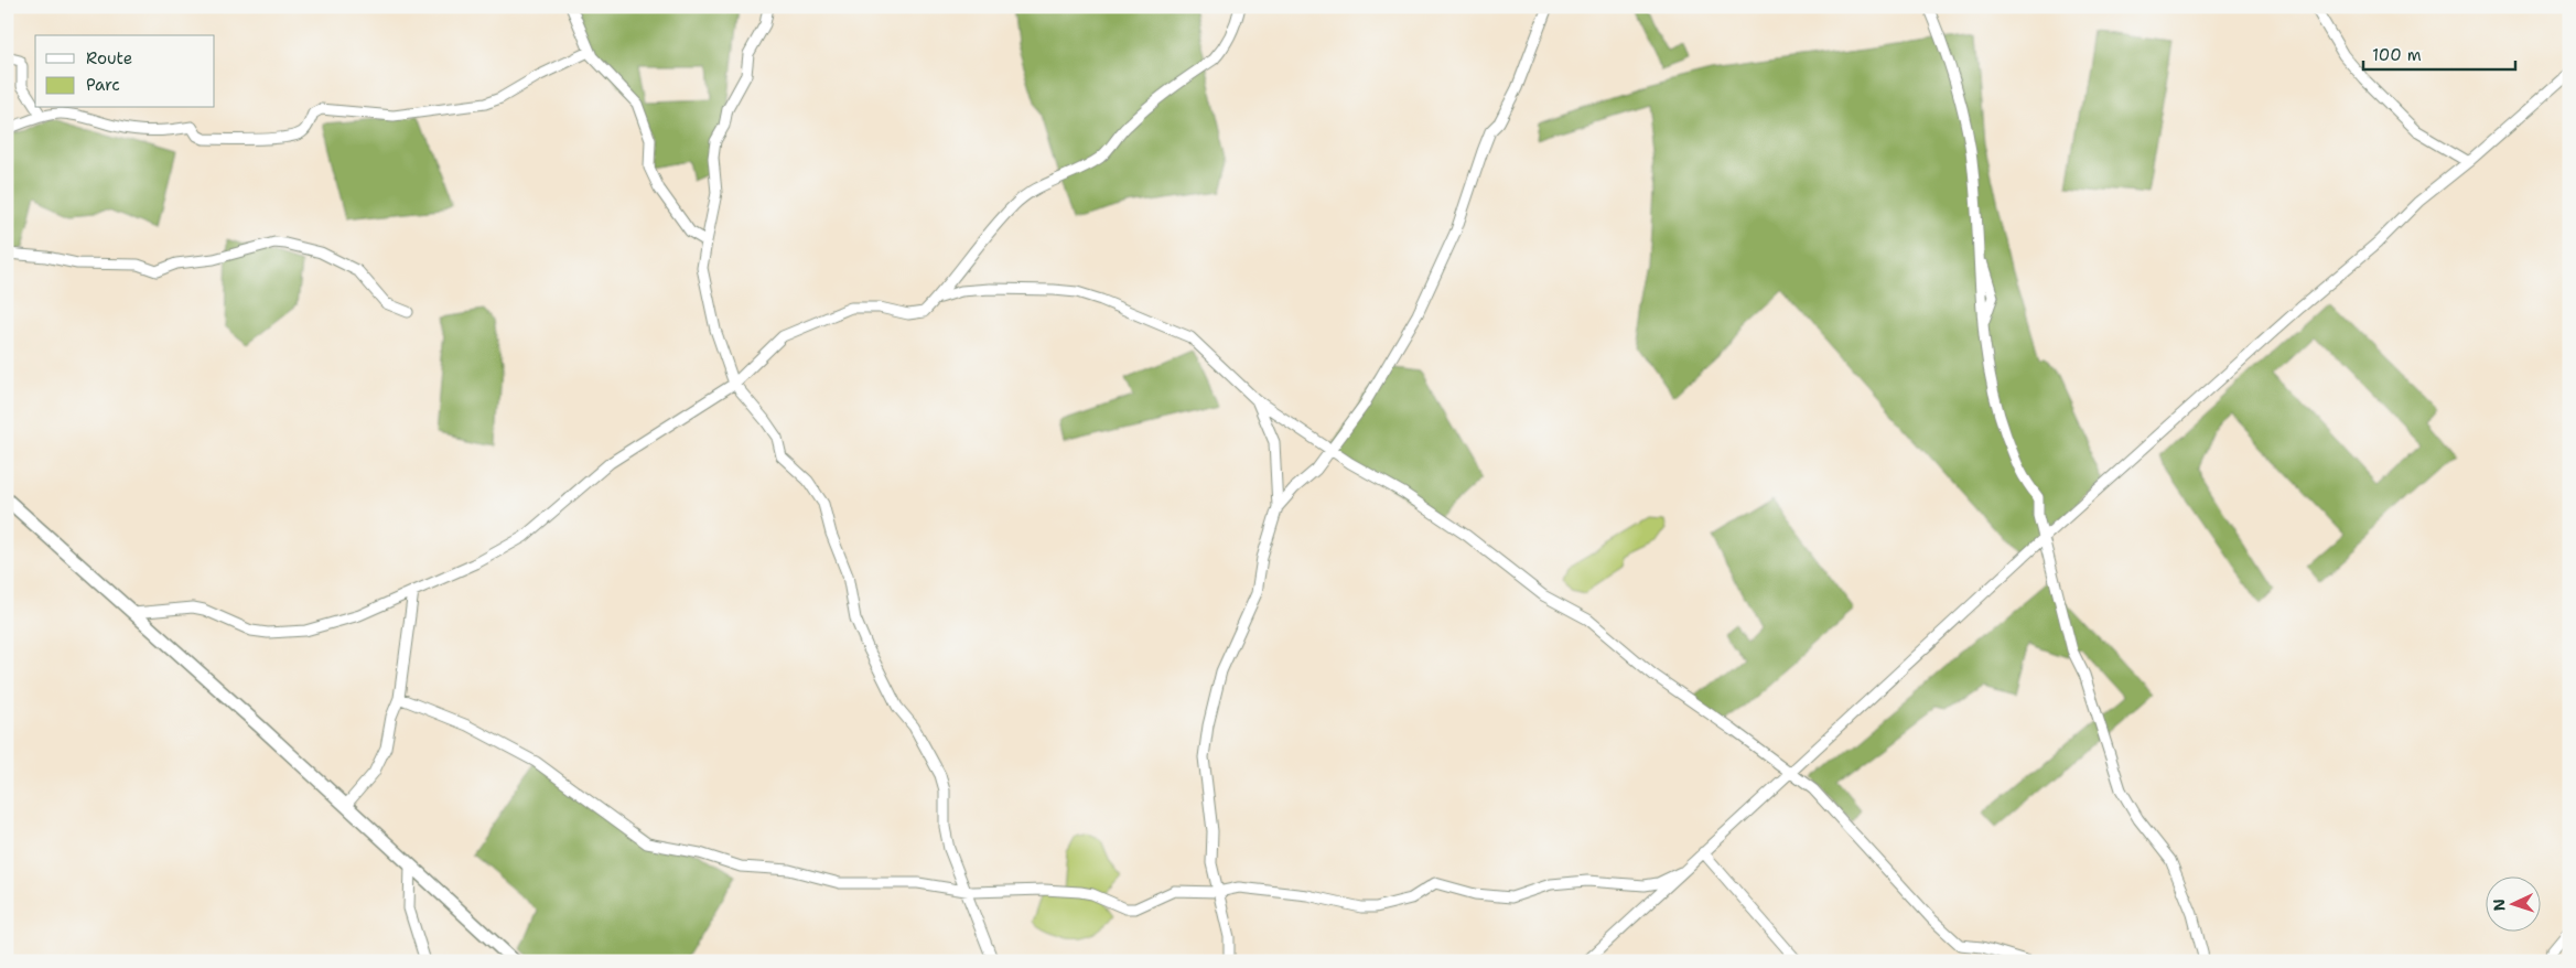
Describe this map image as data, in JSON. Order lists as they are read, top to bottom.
{
  "legend": ["Route", "Parc"],
  "scale_bar": "100 m",
  "north": "left"
}
